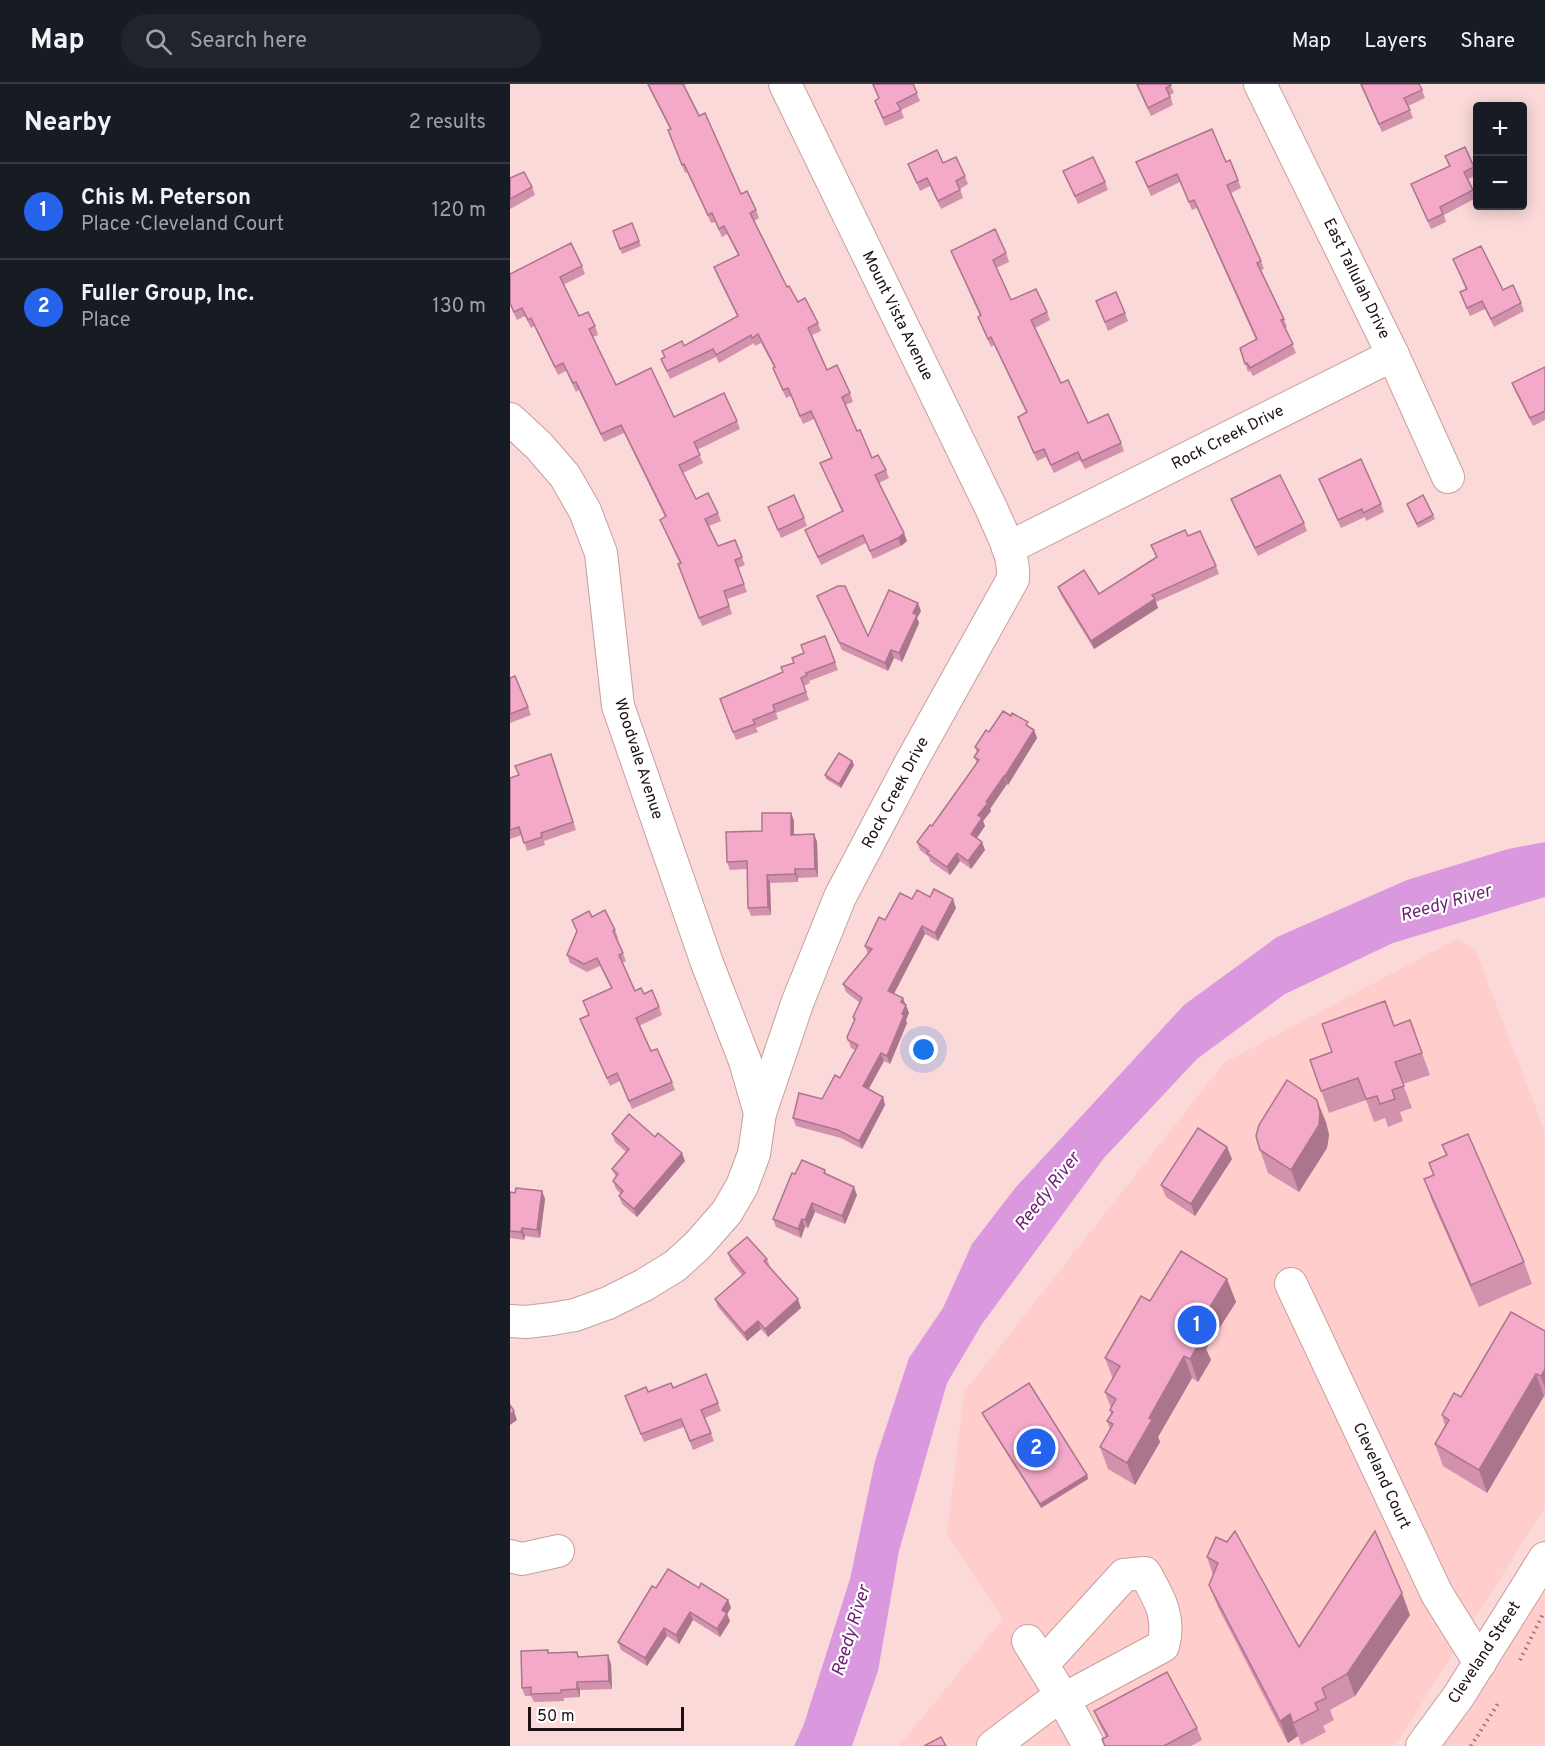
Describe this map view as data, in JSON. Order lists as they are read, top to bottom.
{
  "streets": {
    "street": [
      "East Tallulah Drive",
      "Mount Vista Avenue",
      "Rock Creek Drive",
      "Woodvale Avenue",
      "Cleveland Court",
      "Cleveland Street"
    ]
  },
  "crossings": [
    ["East Tallulah Drive", "Rock Creek Drive"],
    ["Mount Vista Avenue", "Rock Creek Drive"],
    ["Rock Creek Drive", "Woodvale Avenue"],
    ["Cleveland Court", "Cleveland Street"]
  ],
  "water": ["Reedy River"],
  "scale_bar": "50 m",
  "page": {
    "header": "Map",
    "search": "Search here",
    "nav": ["Map", "Layers", "Share"],
    "heading": ["Nearby", "2 results"],
    "map_buttons": ["+", "−"],
    "list": [
      {
        "mark": "1",
        "name": "Chis M. Peterson",
        "note": "Place · Cleveland Court",
        "value": "120 m"
      },
      {
        "mark": "2",
        "name": "Fuller Group, Inc.",
        "note": "Place",
        "value": "130 m"
      }
    ],
    "pins": ["1", "2"],
    "scale": "50 m"
  }
}
